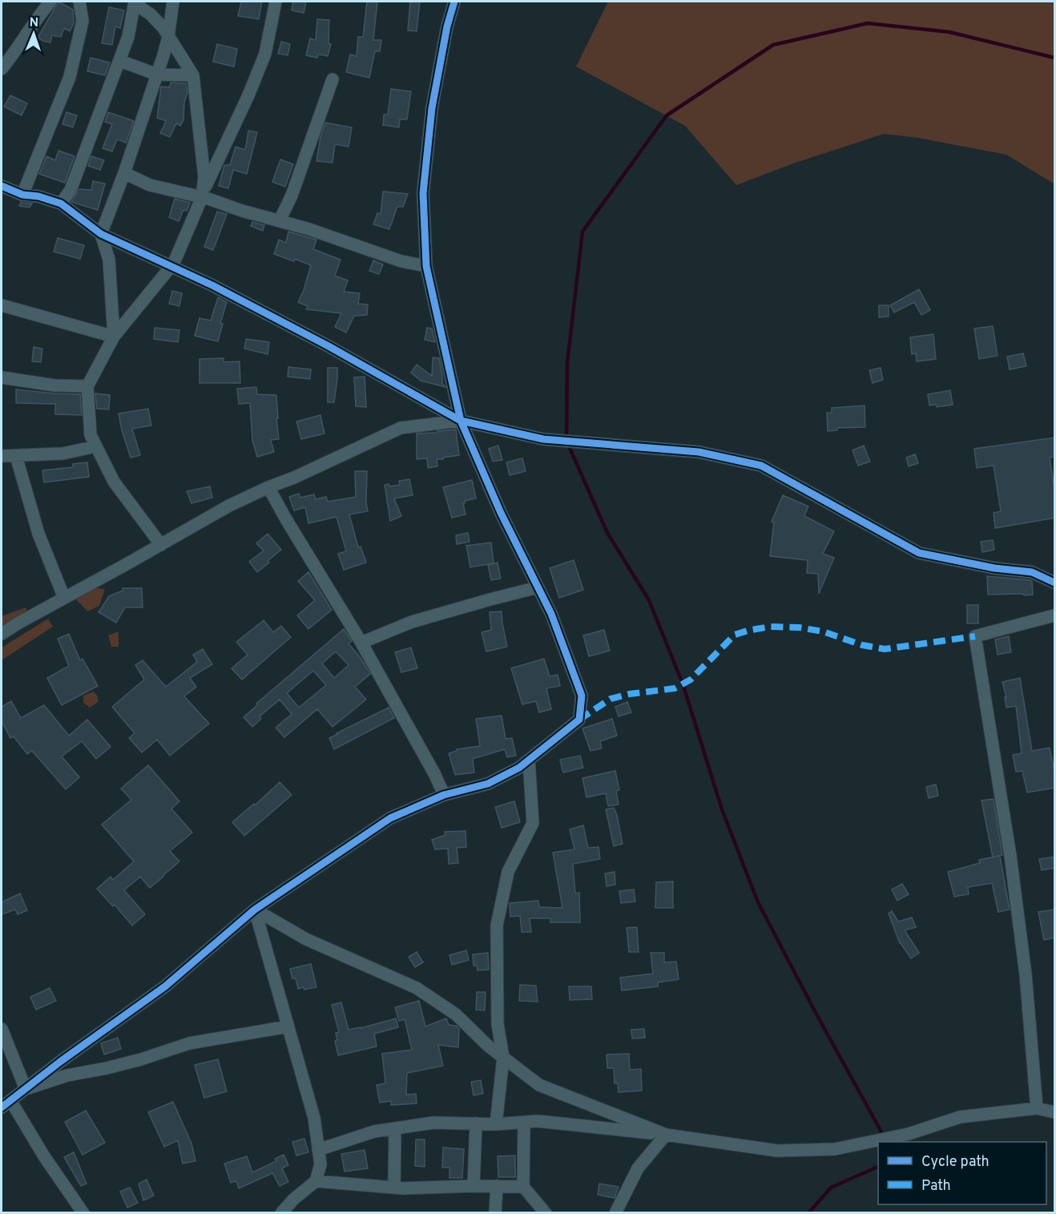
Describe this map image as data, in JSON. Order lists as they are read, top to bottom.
{
  "legend": ["Cycle path", "Path"],
  "north": "top"
}
